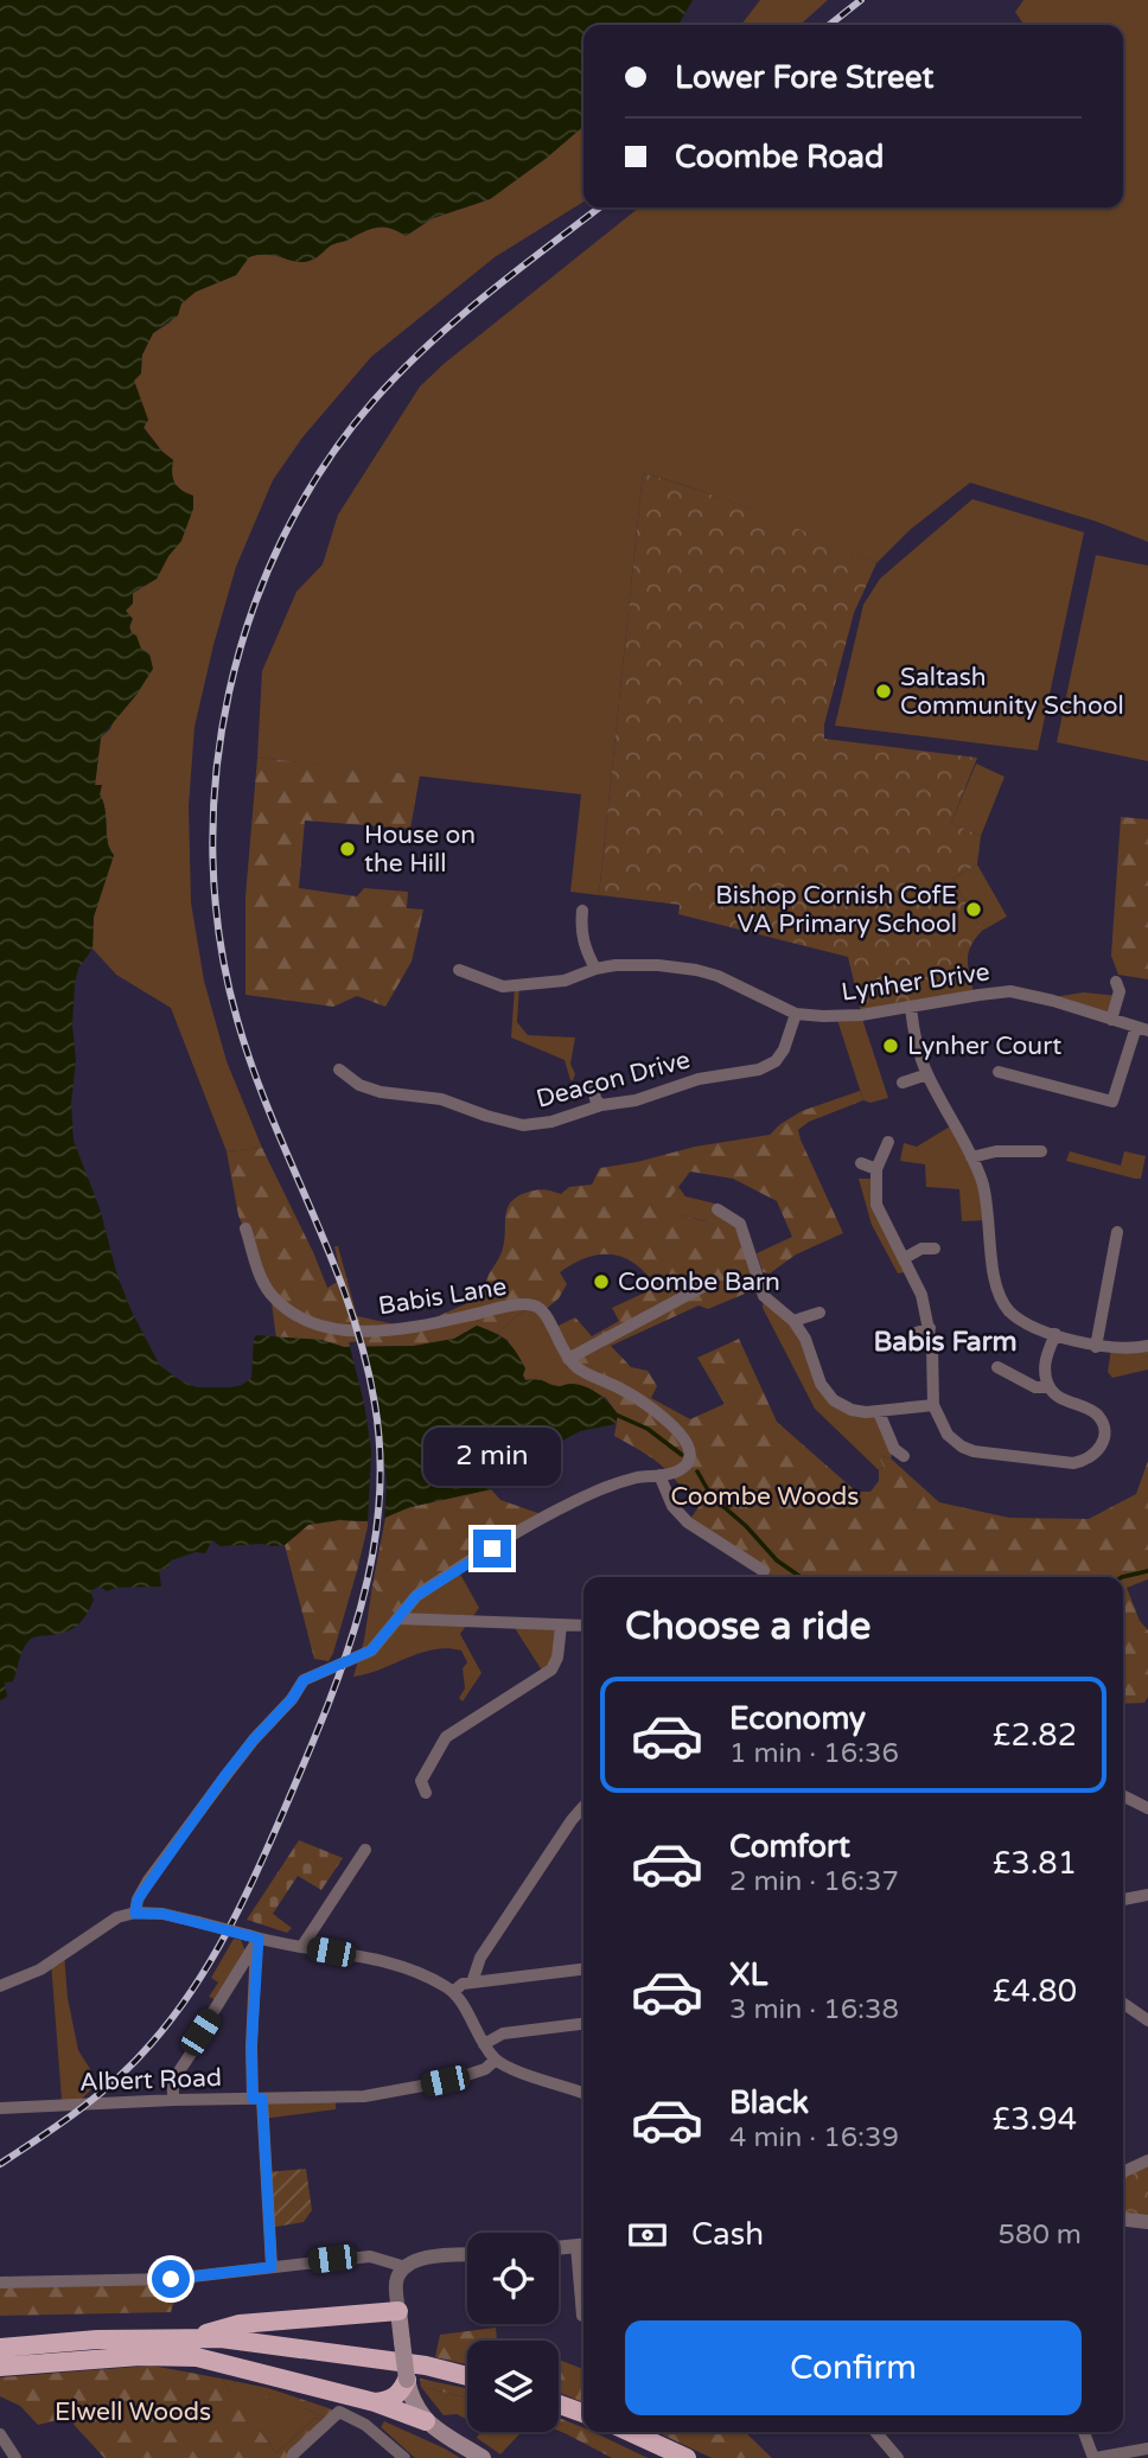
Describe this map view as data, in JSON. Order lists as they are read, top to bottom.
{
  "streets": {
    "street": [
      "Lynher Drive",
      "Deacon Drive",
      "Babis Lane",
      "Albert Road"
    ]
  },
  "crossings": [
    ["Lynher Drive", "Deacon Drive"]
  ],
  "districts": ["Babis Farm"],
  "parks": ["Coombe Woods", "Elwell Woods"],
  "places": [
    "Saltash Community School",
    "House on the Hill",
    "Bishop Cornish CofE VA Primary School",
    "Lynher Court",
    "Coombe Barn"
  ],
  "page": {
    "banner": ["Lower Fore Street", "Coombe Road"],
    "bubble": "2 min",
    "heading": "Choose a ride",
    "list": [
      {
        "name": "Economy",
        "note": "1 min · 16:36",
        "value": "£2.82"
      },
      {
        "name": "Comfort",
        "note": "2 min · 16:37",
        "value": "£3.81"
      },
      {
        "name": "XL",
        "note": "3 min · 16:38",
        "value": "£4.80"
      },
      {
        "name": "Black",
        "note": "4 min · 16:39",
        "value": "£3.94"
      }
    ],
    "pay": ["Cash", "580 m"],
    "buttons": "Confirm"
  }
}
